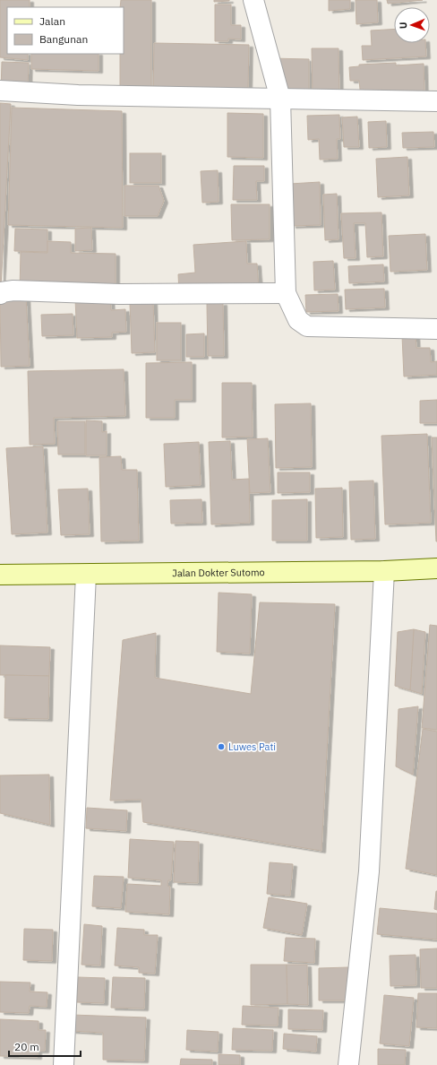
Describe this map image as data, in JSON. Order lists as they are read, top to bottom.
{
  "streets": {
    "main road": ["Jalan Dokter Sutomo"]
  },
  "places": ["Luwes Pati"],
  "legend": ["Jalan", "Bangunan"],
  "scale_bar": "20 m",
  "north": "left"
}
